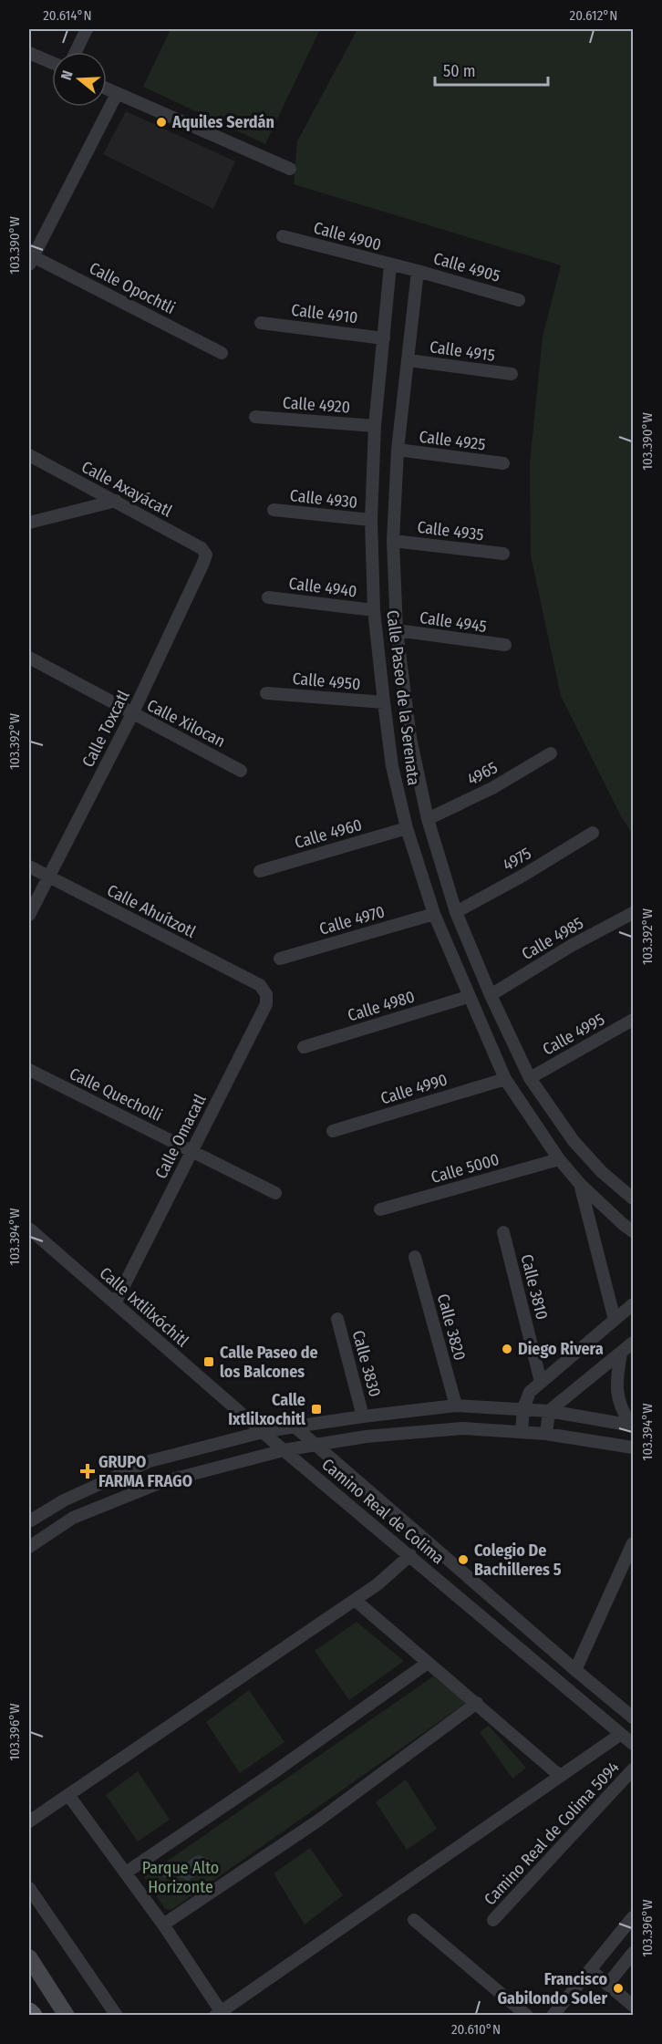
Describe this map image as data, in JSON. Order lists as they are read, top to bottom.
{
  "streets": {
    "street": [
      "Calle 4900",
      "Calle 4905",
      "Calle Opochtli",
      "Calle 4910",
      "Calle 4915",
      "Calle 4920",
      "Calle 4925",
      "Calle Axayácatl",
      "Calle 4930",
      "Calle 4935",
      "Calle 4940",
      "Calle 4945",
      "Calle 4950",
      "Calle Paseo de la Serenata",
      "Calle Xilocan",
      "Calle Toxcatl",
      "4965",
      "Calle 4960",
      "4975",
      "Calle Ahuítzotl",
      "Calle 4970",
      "Calle 4985",
      "Calle 4980",
      "Calle 4995",
      "Calle 4990",
      "Calle Quecholli",
      "Calle Omacatl",
      "Calle 5000",
      "Calle 3810",
      "Calle Ixtlilxóchitl",
      "Calle 3820",
      "Calle 3830",
      "Camino Real de Colima",
      "Camino Real de Colima 5094"
    ]
  },
  "crossings": [
    ["Calle 4900", "Calle 4905"],
    ["Calle 4900", "Calle Paseo de la Serenata"],
    ["Calle 4905", "Calle Paseo de la Serenata"],
    ["Calle 4910", "Calle Paseo de la Serenata"],
    ["Calle 4915", "Calle Paseo de la Serenata"],
    ["Calle 4920", "Calle Paseo de la Serenata"],
    ["Calle 4925", "Calle Paseo de la Serenata"],
    ["Calle Axayácatl", "Calle Toxcatl"],
    ["Calle 4930", "Calle Paseo de la Serenata"],
    ["Calle 4935", "Calle Paseo de la Serenata"],
    ["Calle 4940", "Calle Paseo de la Serenata"],
    ["Calle 4945", "Calle Paseo de la Serenata"],
    ["Calle 4950", "Calle Paseo de la Serenata"],
    ["Calle Paseo de la Serenata", "4965"],
    ["Calle Paseo de la Serenata", "Calle 4960"],
    ["Calle Paseo de la Serenata", "4975"],
    ["Calle Paseo de la Serenata", "Calle 4970"],
    ["Calle Paseo de la Serenata", "Calle 4985"],
    ["Calle Paseo de la Serenata", "Calle 4980"],
    ["Calle Paseo de la Serenata", "Calle 4995"],
    ["Calle Paseo de la Serenata", "Calle 4990"],
    ["Calle Paseo de la Serenata", "Calle 5000"],
    ["Calle Xilocan", "Calle Toxcatl"],
    ["Calle Toxcatl", "Calle Ahuítzotl"],
    ["Calle Ahuítzotl", "Calle Omacatl"],
    ["Calle Quecholli", "Calle Omacatl"],
    ["Calle Omacatl", "Calle Ixtlilxóchitl"],
    ["Calle Ixtlilxóchitl", "Camino Real de Colima"]
  ],
  "parks": ["Parque Alto Horizonte"],
  "places": {
    "other": [
      "Aquiles Serdán",
      "Diego Rivera",
      "Colegio De Bachilleres 5",
      "Francisco Gabilondo Soler"
    ],
    "transit": ["Calle Paseo de los Balcones", "Calle Ixtlilxochitl"],
    "health": ["GRUPO FARMA FRAGO"]
  },
  "scale_bar": "50 m",
  "north": "left",
  "coordinates": [
    "20.614°N",
    "20.612°N",
    "103.390°W",
    "103.392°W",
    "103.394°W",
    "103.396°W",
    "20.610°N"
  ]
}
